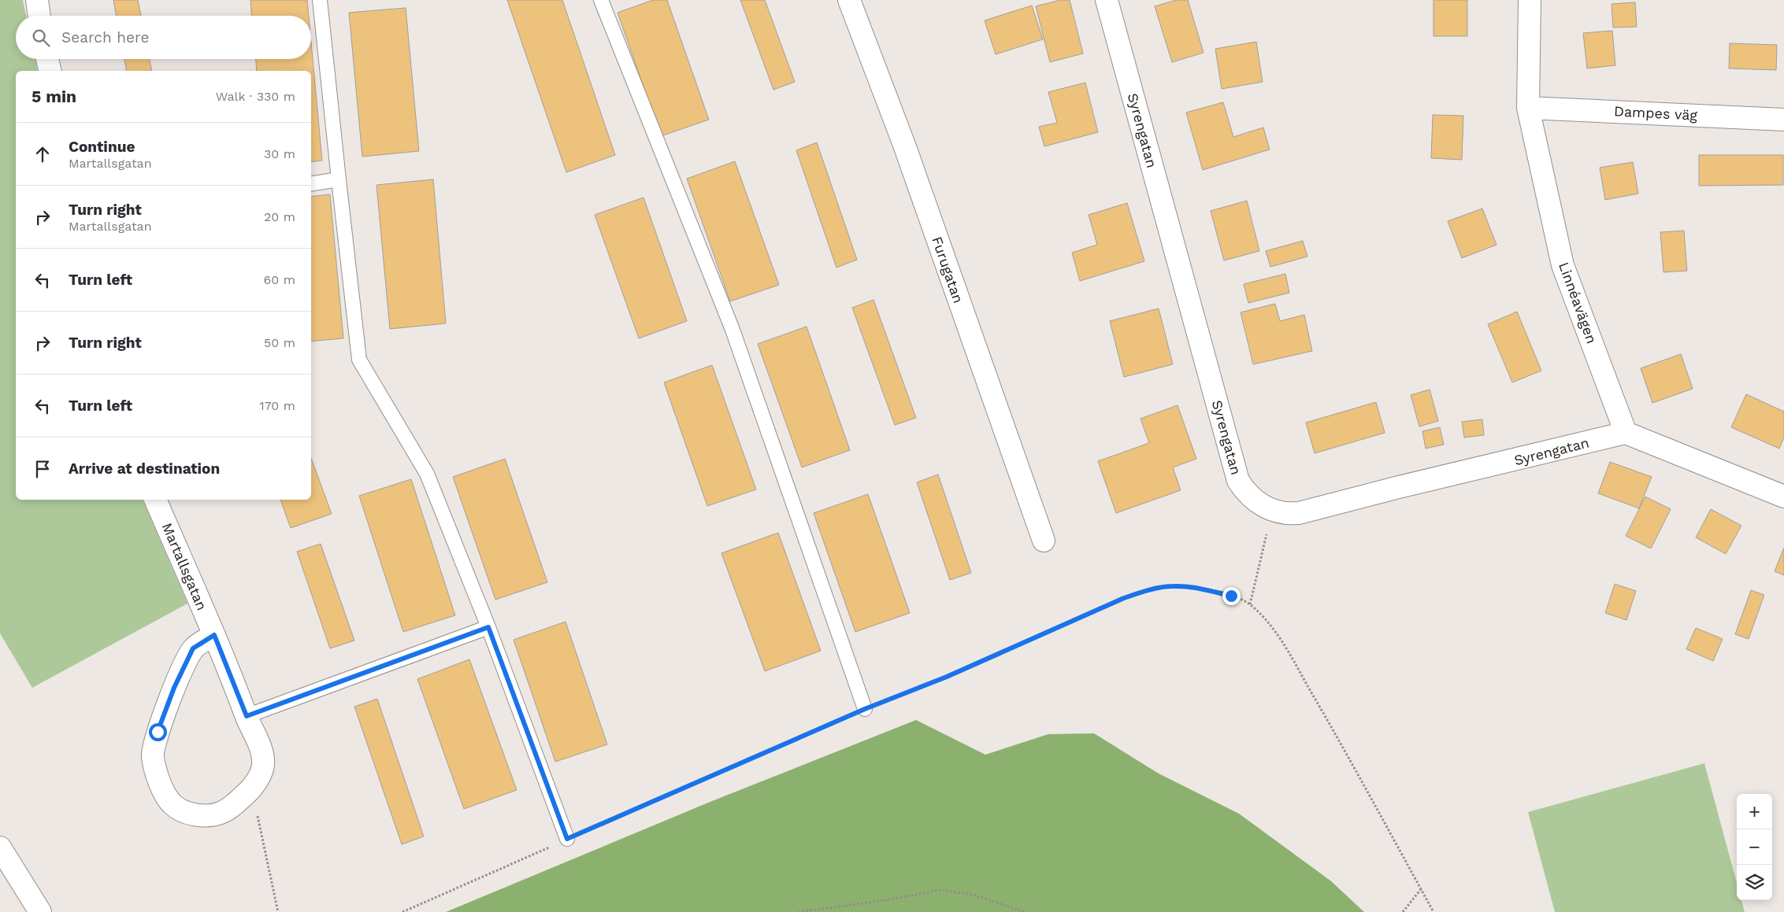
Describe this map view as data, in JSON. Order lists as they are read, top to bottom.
{
  "streets": {
    "street": [
      "Dampes väg",
      "Syrengatan",
      "Furugatan",
      "Linnéavägen",
      "Martallsgatan"
    ]
  },
  "crossings": [
    ["Dampes väg", "Linnéavägen"],
    ["Syrengatan", "Linnéavägen"]
  ],
  "page": {
    "search": "Search here",
    "heading": ["5 min", "Walk · 330 m"],
    "list": [
      ["Continue", "Martallsgatan", "30 m"],
      ["Turn right", "Martallsgatan", "20 m"],
      ["Turn left", "60 m"],
      ["Turn right", "50 m"],
      ["Turn left", "170 m"],
      "Arrive at destination"
    ],
    "map_buttons": ["+", "−"]
  }
}
